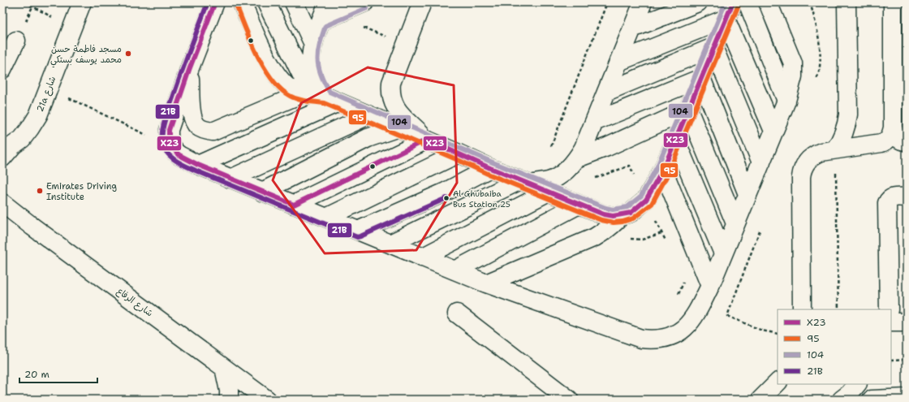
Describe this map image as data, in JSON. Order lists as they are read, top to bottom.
{
  "streets": {
    "street": ["21a شارع", "شارع الرفاع"]
  },
  "places": ["مسجد فاطمة حسن محمد يوسف بستكي", "Emirates Driving Institute", "Al Ghubaiba Bus Station 25"],
  "lines": [
    "transit line X23",
    "transit line 104",
    "transit line 21B",
    "transit line 95"
  ],
  "legend": [
    "X23",
    "95",
    "104",
    "21B"
  ],
  "scale_bar": "20 m"
}
